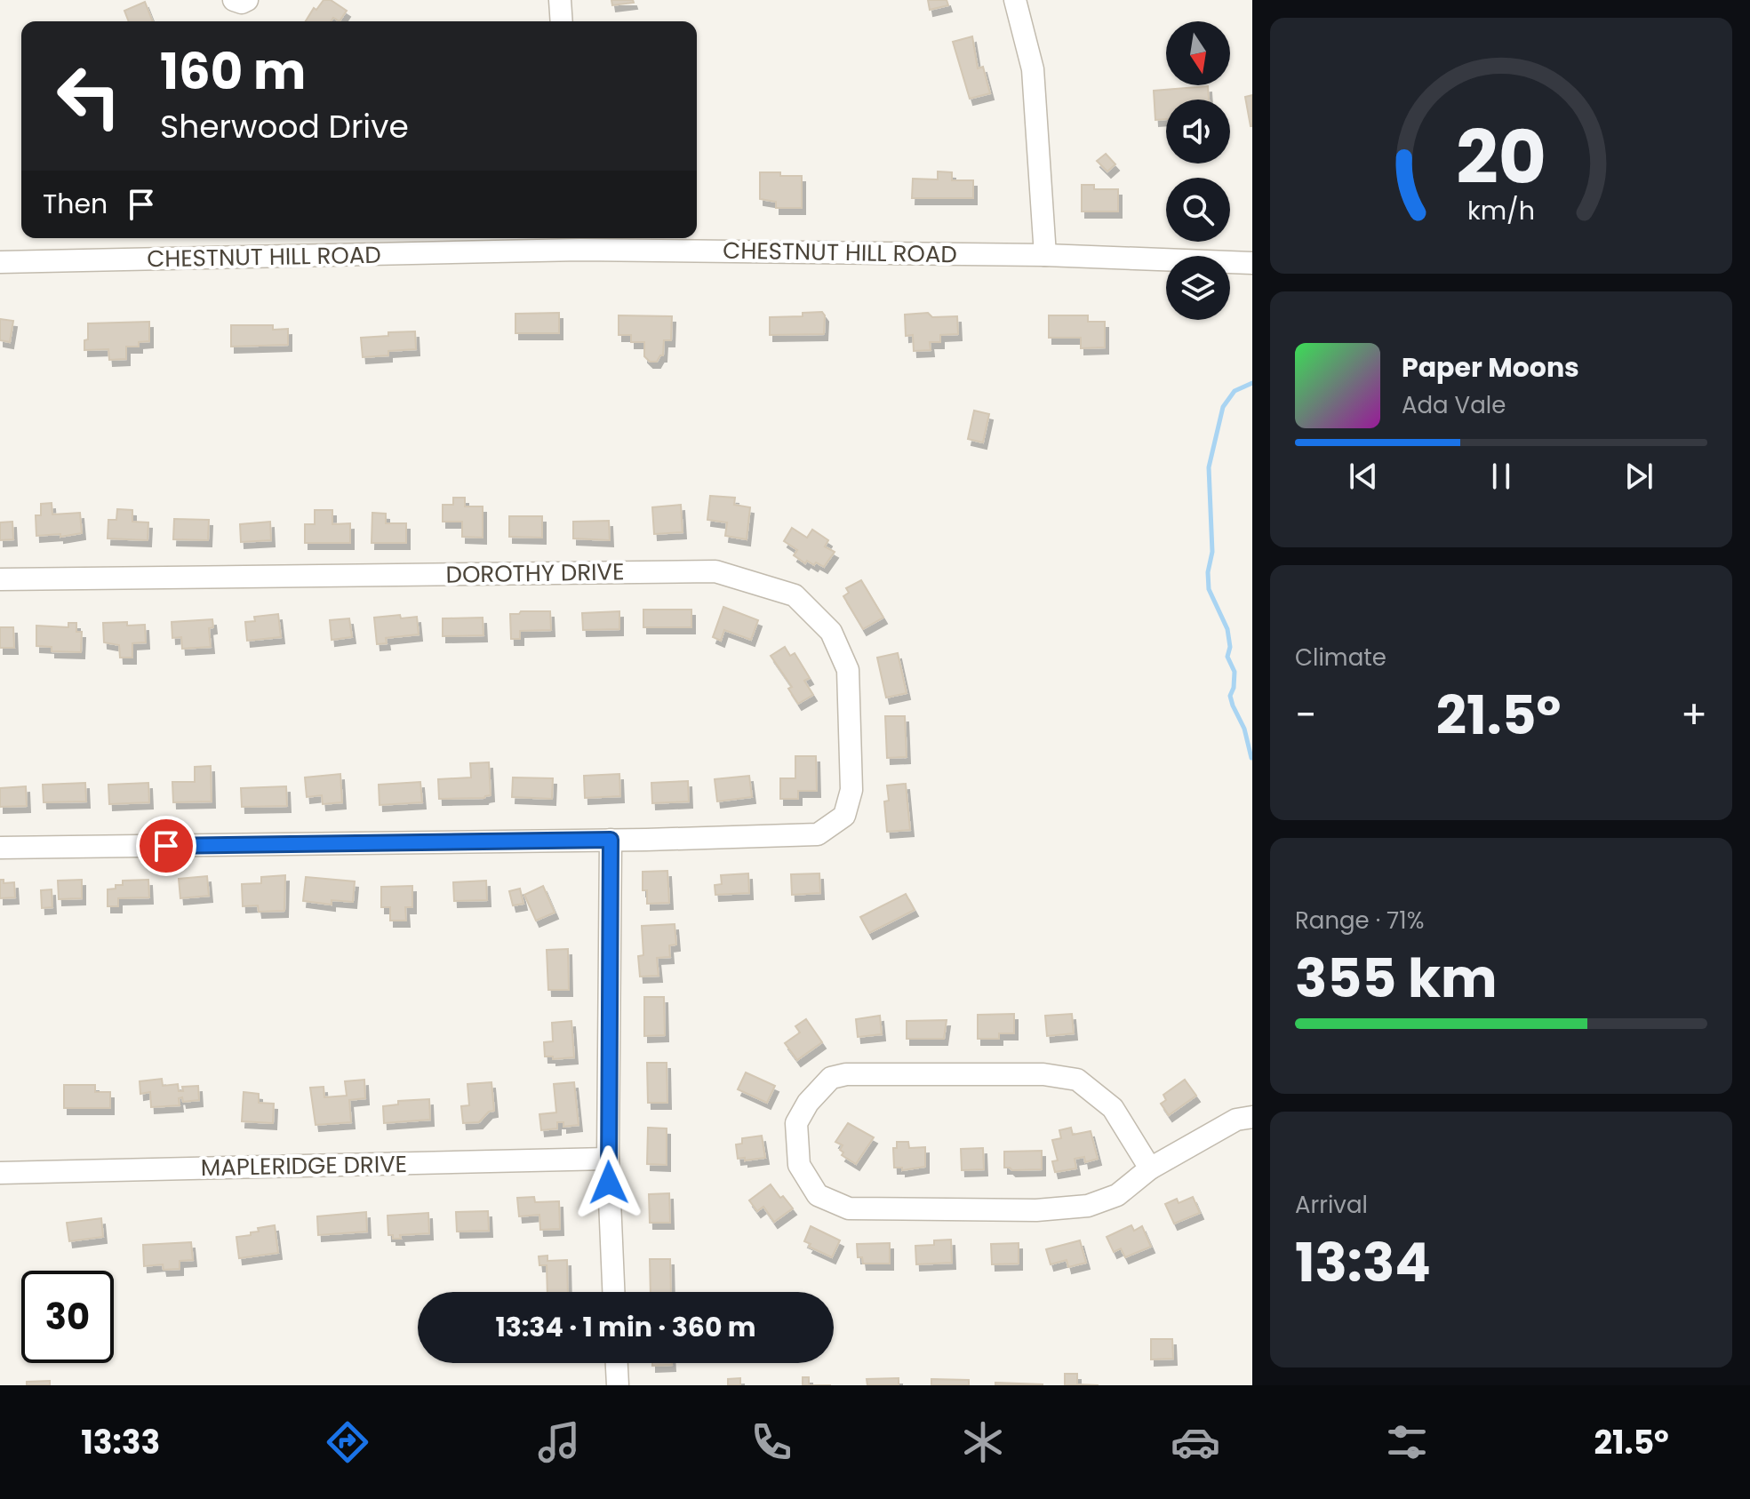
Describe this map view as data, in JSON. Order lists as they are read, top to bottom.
{
  "streets": {
    "street": ["CHESTNUT HILL ROAD", "DOROTHY DRIVE", "MAPLERIDGE DRIVE"]
  },
  "north": "bottom",
  "page": {
    "turn": ["160 m", "Sherwood Drive"],
    "then": "Then",
    "song": ["Paper Moons", "Ada Vale"],
    "tile": [
      "Climate",
      ["Range · 71%", "355 km"],
      ["Arrival", "13:34"]
    ],
    "heat": ["−", "21.5°", "+"],
    "limit": "30",
    "trip": "13:34 · 1 min · 360 m",
    "tabs": ["13:33", "21.5°"],
    "gauge": ["20", "km/h"]
  }
}
